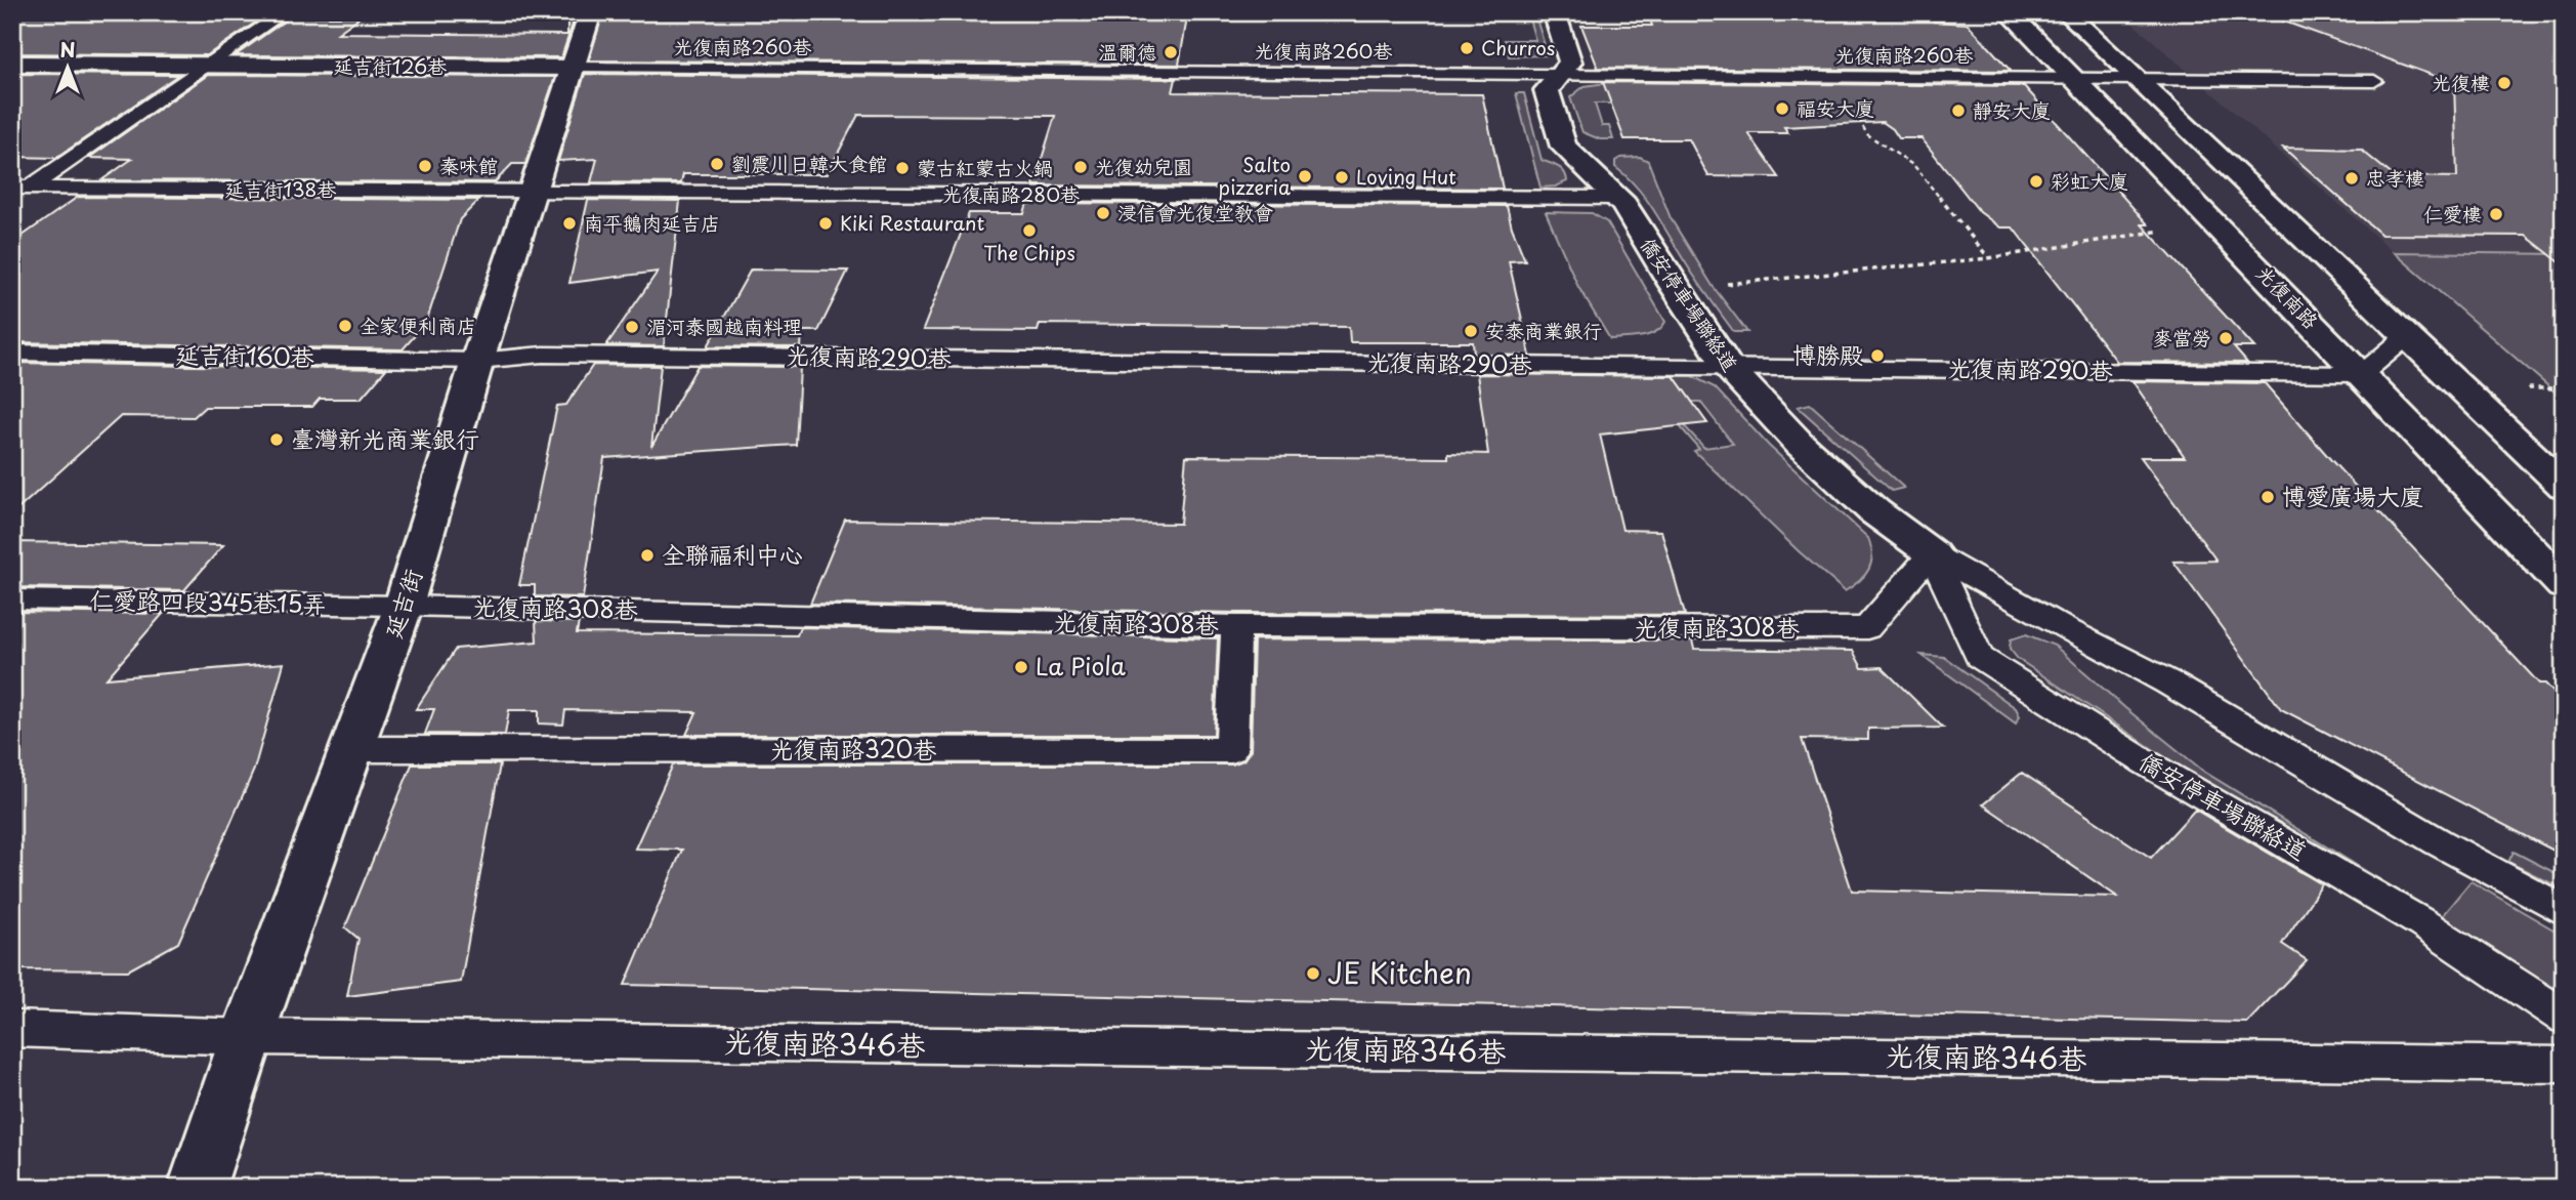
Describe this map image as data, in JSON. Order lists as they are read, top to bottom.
{
  "streets": {
    "street": [
      "延吉街126巷",
      "光復南路",
      "僑安停車場聯絡道",
      "延吉街"
    ],
    "lane": [
      "光復南路260巷",
      "延吉街138巷",
      "光復南路280巷",
      "延吉街160巷",
      "光復南路290巷",
      "仁愛路四段345巷15弄",
      "光復南路308巷",
      "光復南路320巷",
      "光復南路346巷"
    ]
  },
  "crossings": [
    ["光復南路260巷", "延吉街126巷"],
    ["光復南路260巷", "光復南路"],
    ["光復南路260巷", "僑安停車場聯絡道"],
    ["光復南路260巷", "延吉街"],
    ["延吉街126巷", "延吉街"],
    ["延吉街138巷", "光復南路280巷"],
    ["延吉街138巷", "延吉街"],
    ["光復南路280巷", "僑安停車場聯絡道"],
    ["光復南路280巷", "延吉街"],
    ["光復南路", "光復南路290巷"],
    ["僑安停車場聯絡道", "光復南路290巷"],
    ["僑安停車場聯絡道", "光復南路308巷"],
    ["延吉街160巷", "光復南路290巷"],
    ["延吉街160巷", "延吉街"],
    ["光復南路290巷", "延吉街"],
    ["仁愛路四段345巷15弄", "延吉街"],
    ["仁愛路四段345巷15弄", "光復南路308巷"],
    ["延吉街", "光復南路308巷"],
    ["延吉街", "光復南路320巷"],
    ["延吉街", "光復南路346巷"],
    ["光復南路308巷", "光復南路320巷"]
  ],
  "places": [
    "Churros",
    "溫爾德",
    "光復樓",
    "福安大廈",
    "靜安大廈",
    "劉震川日韓大食館",
    "秦味館",
    "光復幼兒園",
    "蒙古紅蒙古火鍋",
    "Salto pizzeria",
    "Loving Hut",
    "忠孝樓",
    "彩虹大廈",
    "浸信會光復堂教會",
    "仁愛樓",
    "南平鵝肉延吉店",
    "Kiki Restaurant",
    "The Chips",
    "全家便利商店",
    "湄河泰國越南料理",
    "安泰商業銀行",
    "麥當勞",
    "博勝殿",
    "臺灣新光商業銀行",
    "博愛廣場大廈",
    "全聯福利中心",
    "La Piola",
    "JE Kitchen"
  ],
  "north": "top"
}
